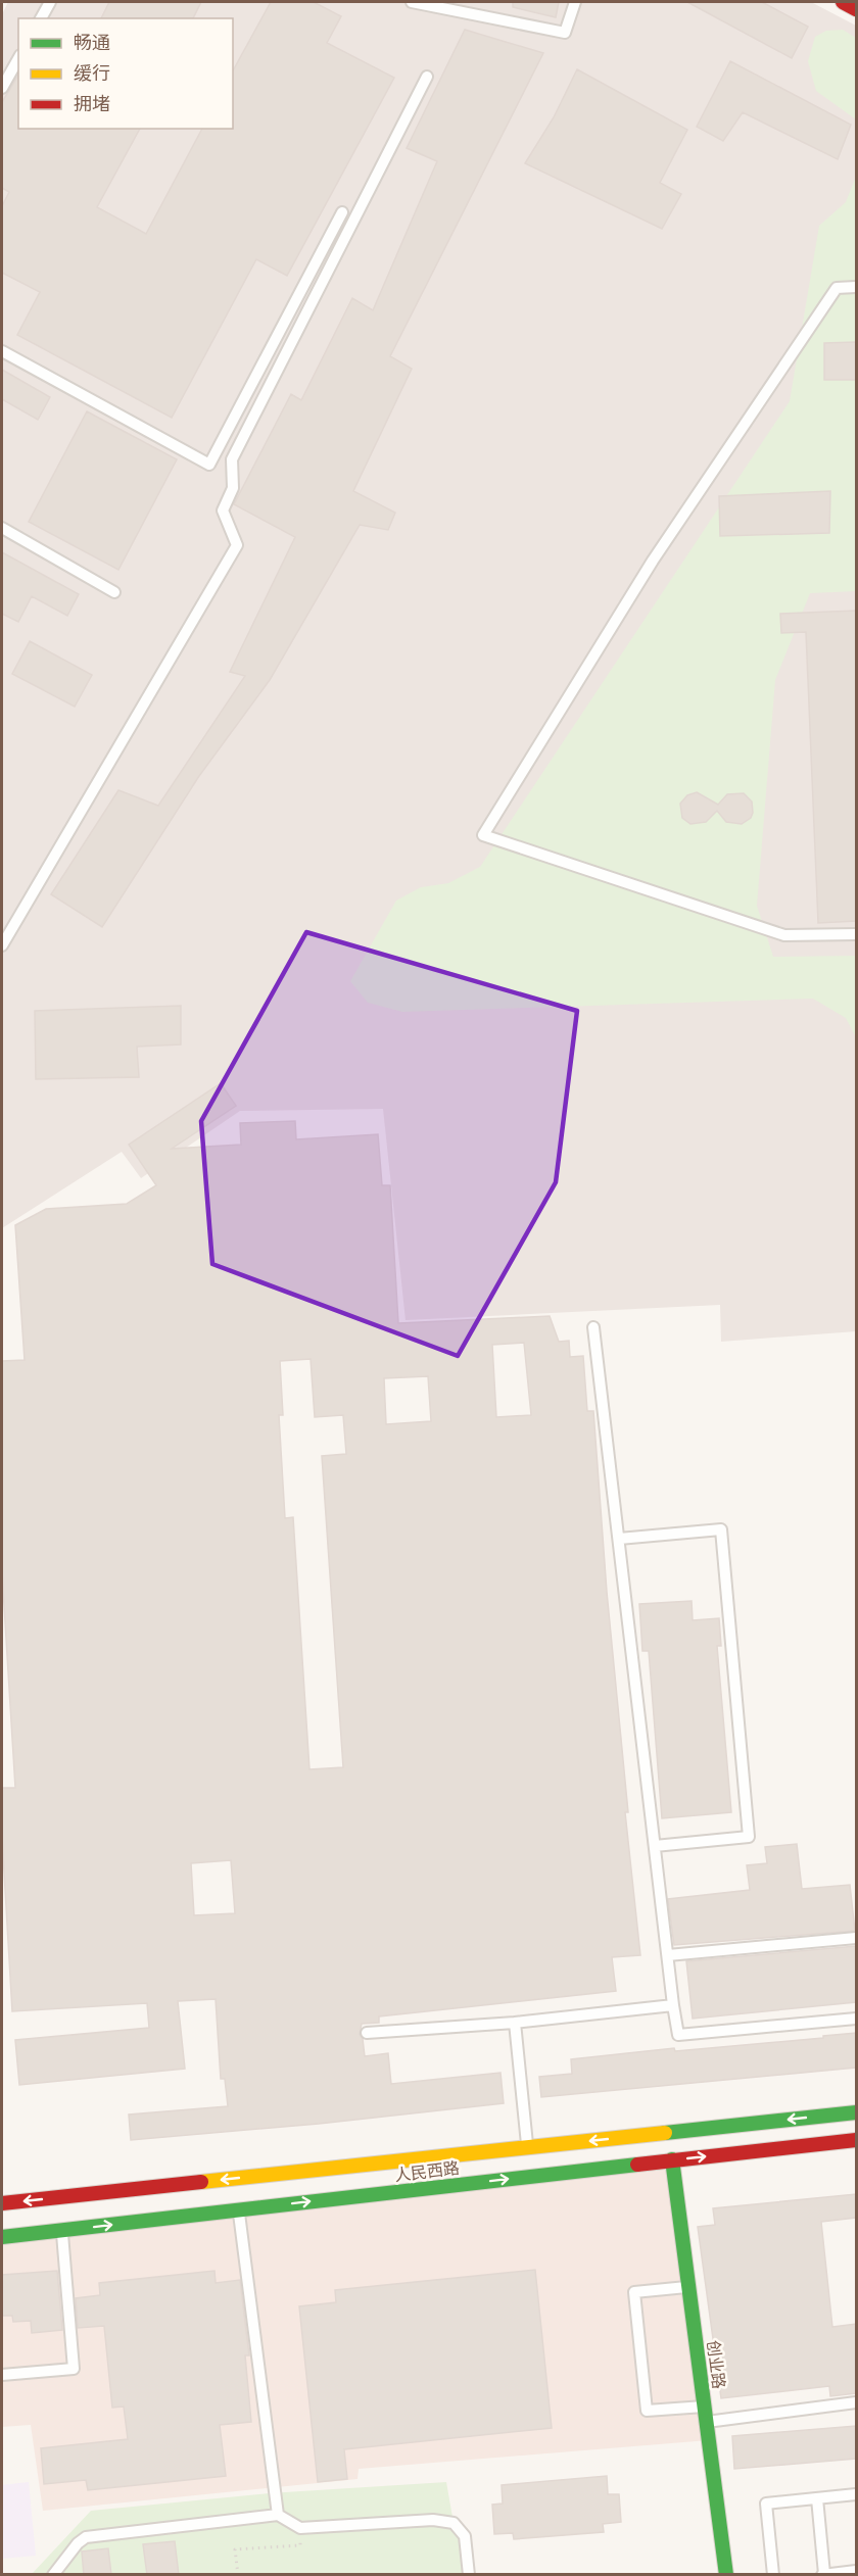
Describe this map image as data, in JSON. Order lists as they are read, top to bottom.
{
  "streets": {
    "main road": ["人民西路", "创业路"]
  },
  "crossings": [
    ["人民西路", "创业路"]
  ],
  "legend": ["畅通", "缓行", "拥堵"]
}
